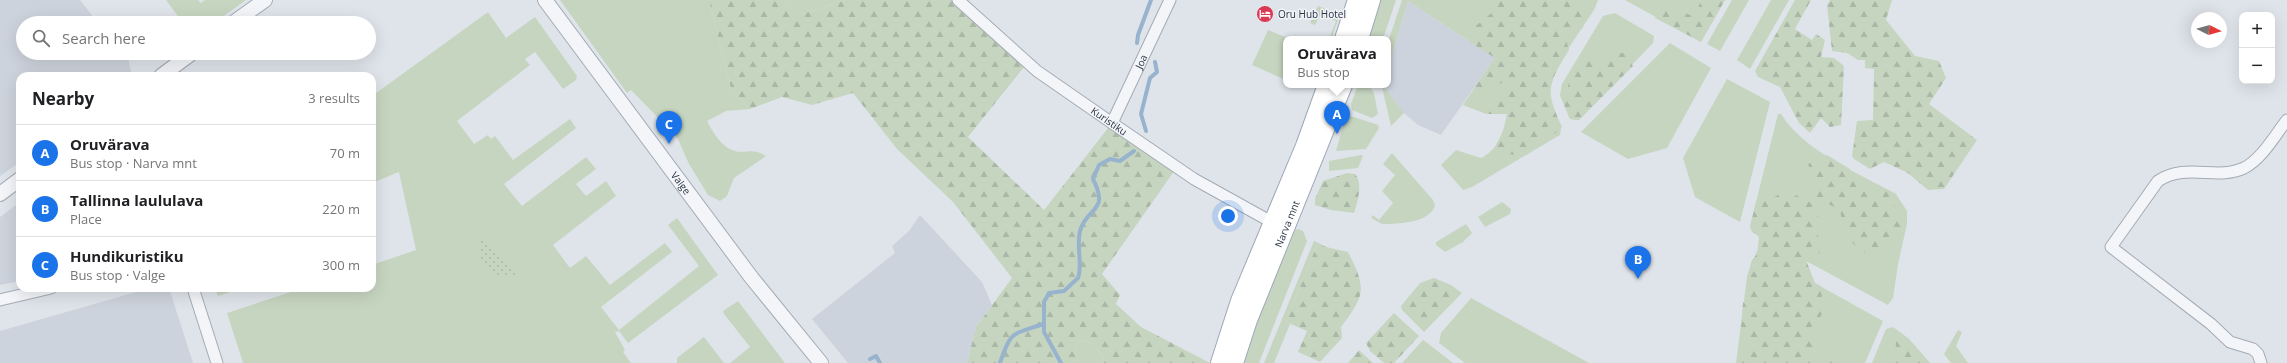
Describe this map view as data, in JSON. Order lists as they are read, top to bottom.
{
  "streets": {
    "main road": ["Narva mnt"],
    "street": ["Joa", "Kuristiku", "Valge"]
  },
  "crossings": [
    ["Joa", "Kuristiku"],
    ["Kuristiku", "Narva mnt"]
  ],
  "places": {
    "hotel": ["Oru Hub Hotel"]
  },
  "north": "right",
  "page": {
    "map_buttons": ["+", "−"],
    "search": "Search here",
    "popup": ["Oruvärava", "Bus stop"],
    "heading": ["Nearby", "3 results"],
    "pins": ["A", "C", "B"],
    "list": [
      {
        "mark": "A",
        "name": "Oruvärava",
        "note": "Bus stop · Narva mnt",
        "value": "70 m"
      },
      {
        "mark": "B",
        "name": "Tallinna laululava",
        "note": "Place",
        "value": "220 m"
      },
      {
        "mark": "C",
        "name": "Hundikuristiku",
        "note": "Bus stop · Valge",
        "value": "300 m"
      }
    ]
  }
}
